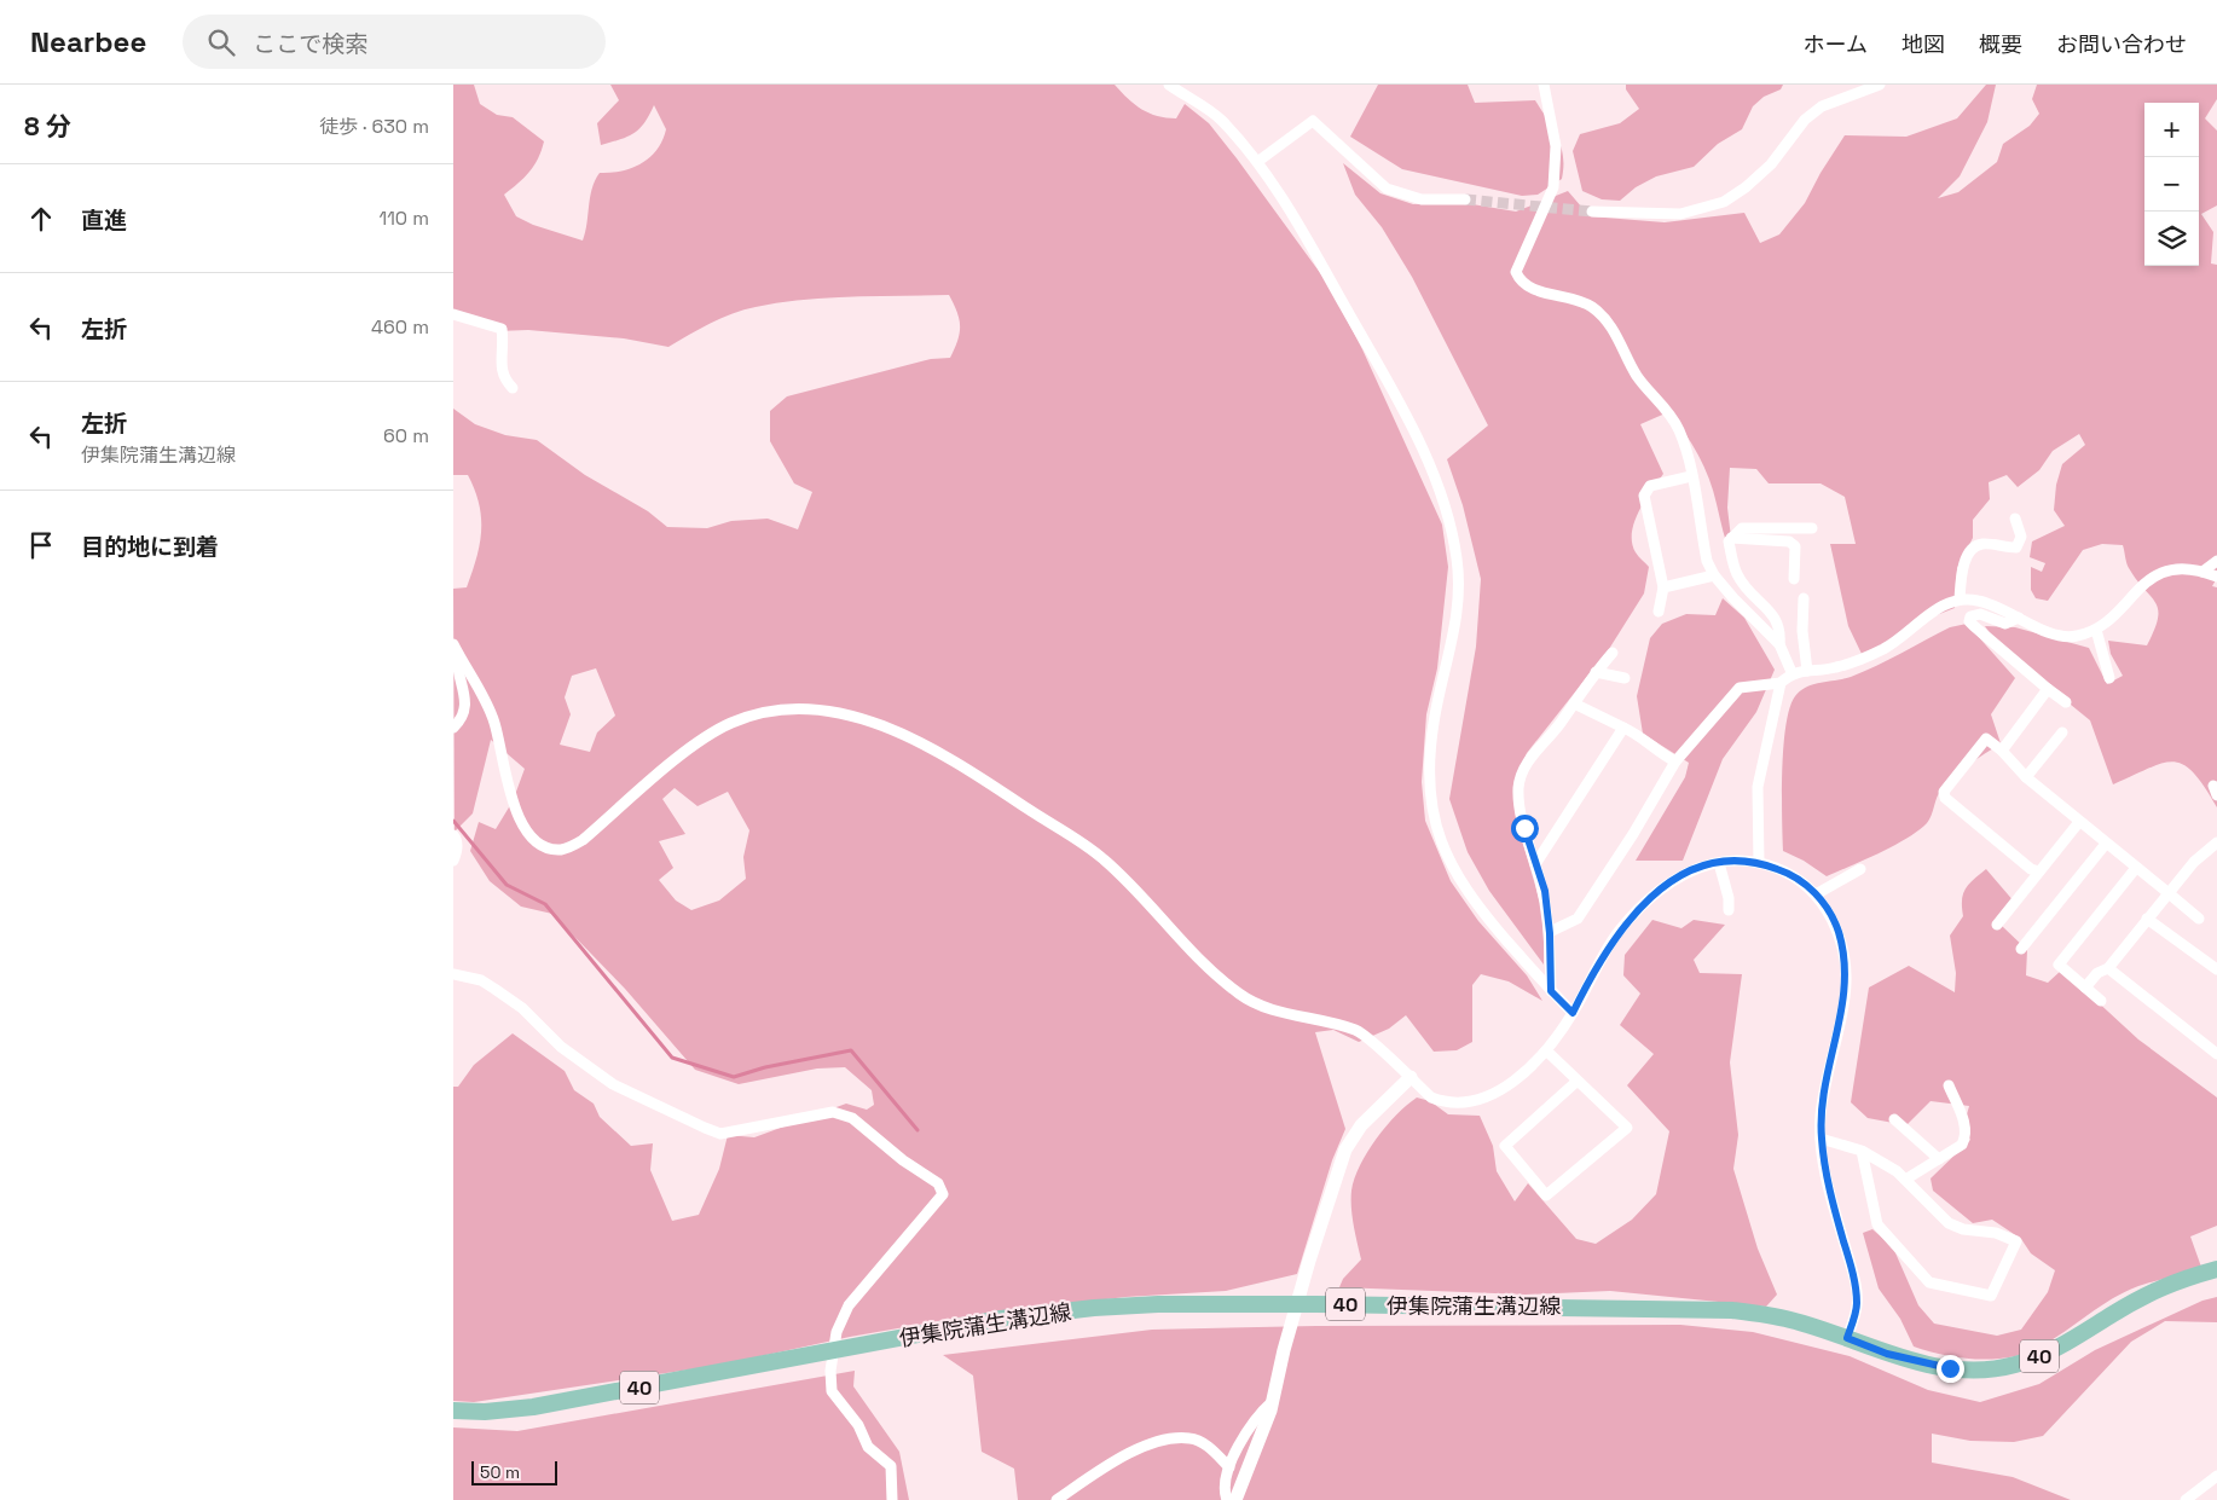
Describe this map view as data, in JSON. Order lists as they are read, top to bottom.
{
  "streets": {
    "main road": ["40", "伊集院蒲生溝辺線"]
  },
  "scale_bar": "50 m",
  "page": {
    "header": "Nearbee",
    "search": "ここで検索",
    "nav": [
      "ホーム",
      "地図",
      "概要",
      "お問い合わせ"
    ],
    "heading": ["8 分", "徒歩 · 630 m"],
    "map_buttons": ["+", "−"],
    "list": [
      ["直進", "110 m"],
      ["左折", "460 m"],
      ["左折", "伊集院蒲生溝辺線", "60 m"],
      "目的地に到着"
    ],
    "scale": "50 m"
  }
}
